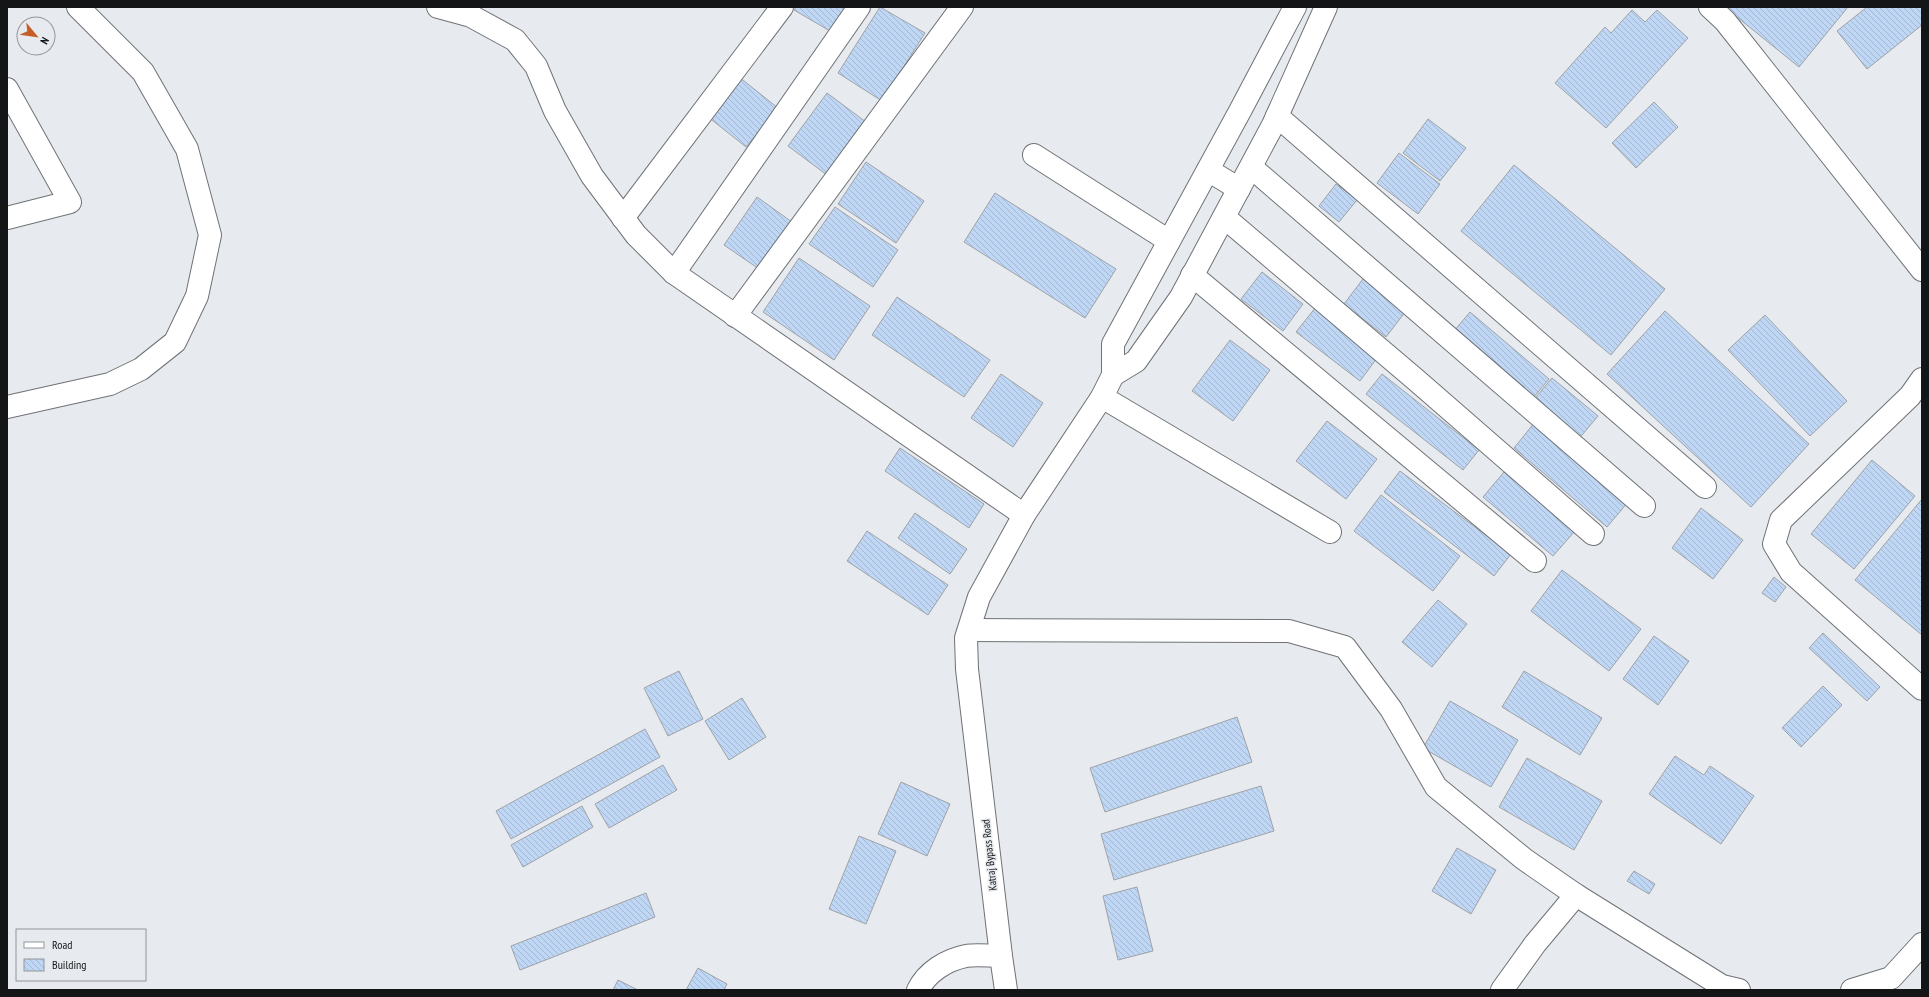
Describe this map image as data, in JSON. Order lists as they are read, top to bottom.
{
  "streets": {
    "main road": ["Katraj Bypass Road"]
  },
  "legend": ["Road", "Building"],
  "north": "bottom right"
}
